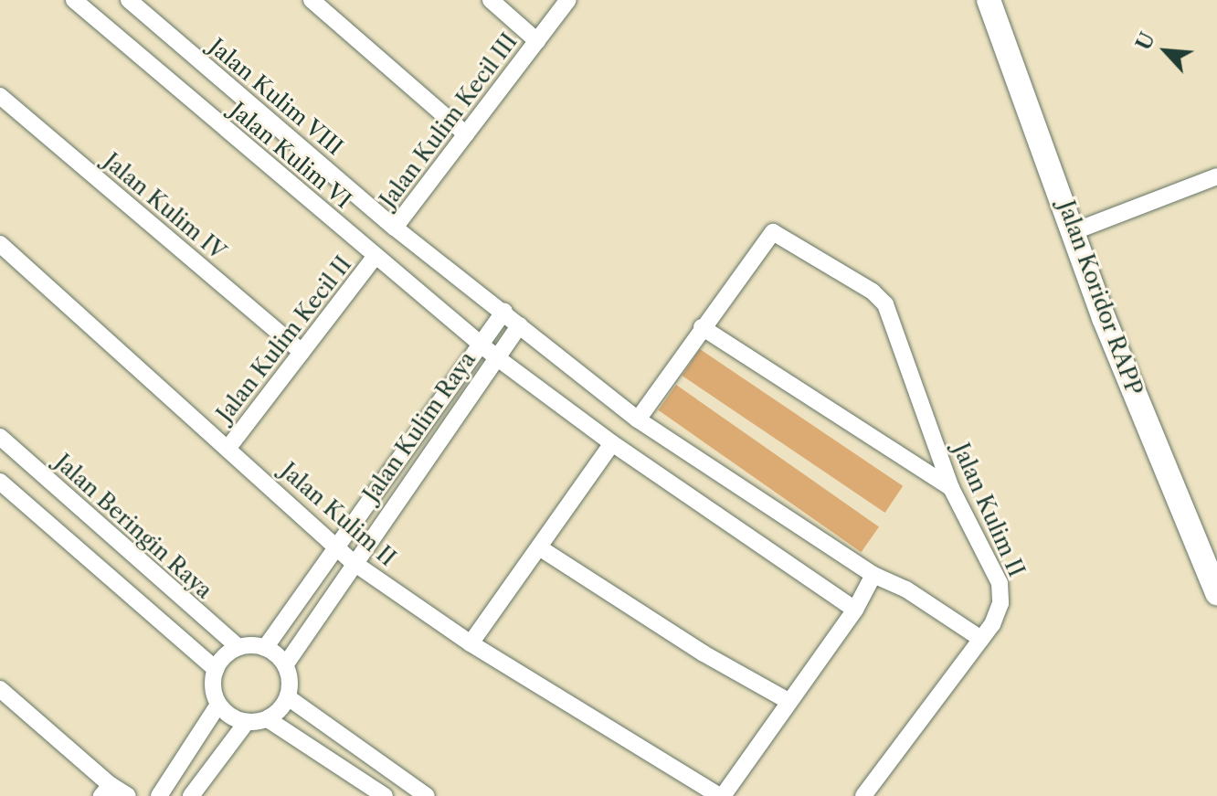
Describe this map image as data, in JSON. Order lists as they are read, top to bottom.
{
  "streets": {
    "main road": ["Jalan Koridor RAPP"],
    "street": [
      "Jalan Kulim VIII",
      "Jalan Kulim Kecil III",
      "Jalan Kulim VI",
      "Jalan Kulim IV",
      "Jalan Kulim Kecil II",
      "Jalan Kulim Raya",
      "Jalan Kulim II",
      "Jalan Beringin Raya"
    ]
  },
  "crossings": [
    ["Jalan Kulim VIII", "Jalan Kulim Kecil III"],
    ["Jalan Kulim VIII", "Jalan Kulim Raya"],
    ["Jalan Kulim VIII", "Jalan Kulim II"],
    ["Jalan Kulim VI", "Jalan Kulim Kecil II"],
    ["Jalan Kulim VI", "Jalan Kulim Raya"],
    ["Jalan Kulim IV", "Jalan Kulim Kecil II"],
    ["Jalan Kulim Kecil II", "Jalan Kulim II"],
    ["Jalan Kulim Raya", "Jalan Kulim II"],
    ["Jalan Kulim Raya", "Jalan Beringin Raya"]
  ],
  "north": "top left"
}
